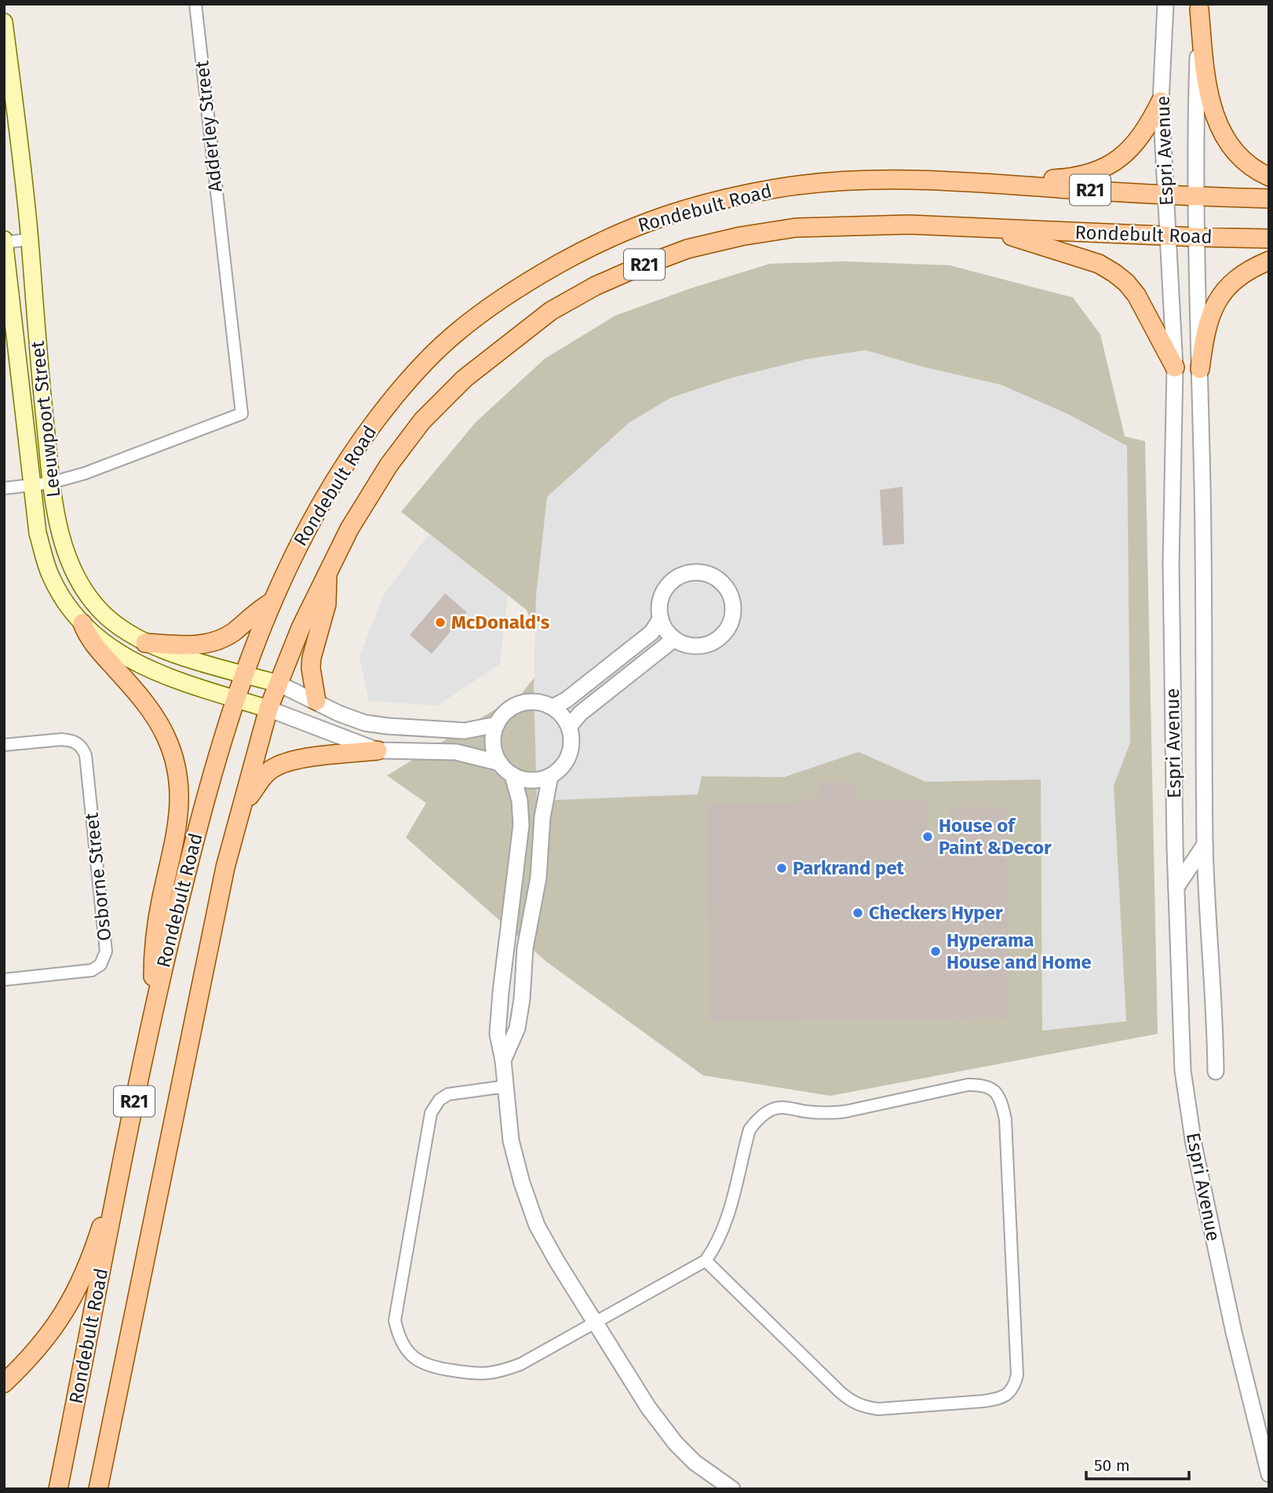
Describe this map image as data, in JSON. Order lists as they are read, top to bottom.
{
  "streets": {
    "main road": ["R21", "Rondebult Road", "Leeuwpoort Street"],
    "street": ["Adderley Street", "Espri Avenue", "Osborne Street"]
  },
  "crossings": [
    ["Adderley Street", "Leeuwpoort Street"],
    ["Espri Avenue", "Rondebult Road"],
    ["Rondebult Road", "Leeuwpoort Street"]
  ],
  "places": [
    "McDonald's",
    "House of Paint &Decor",
    "Parkrand pet",
    "Checkers Hyper",
    "Hyperama House and Home"
  ],
  "scale_bar": "50 m"
}
